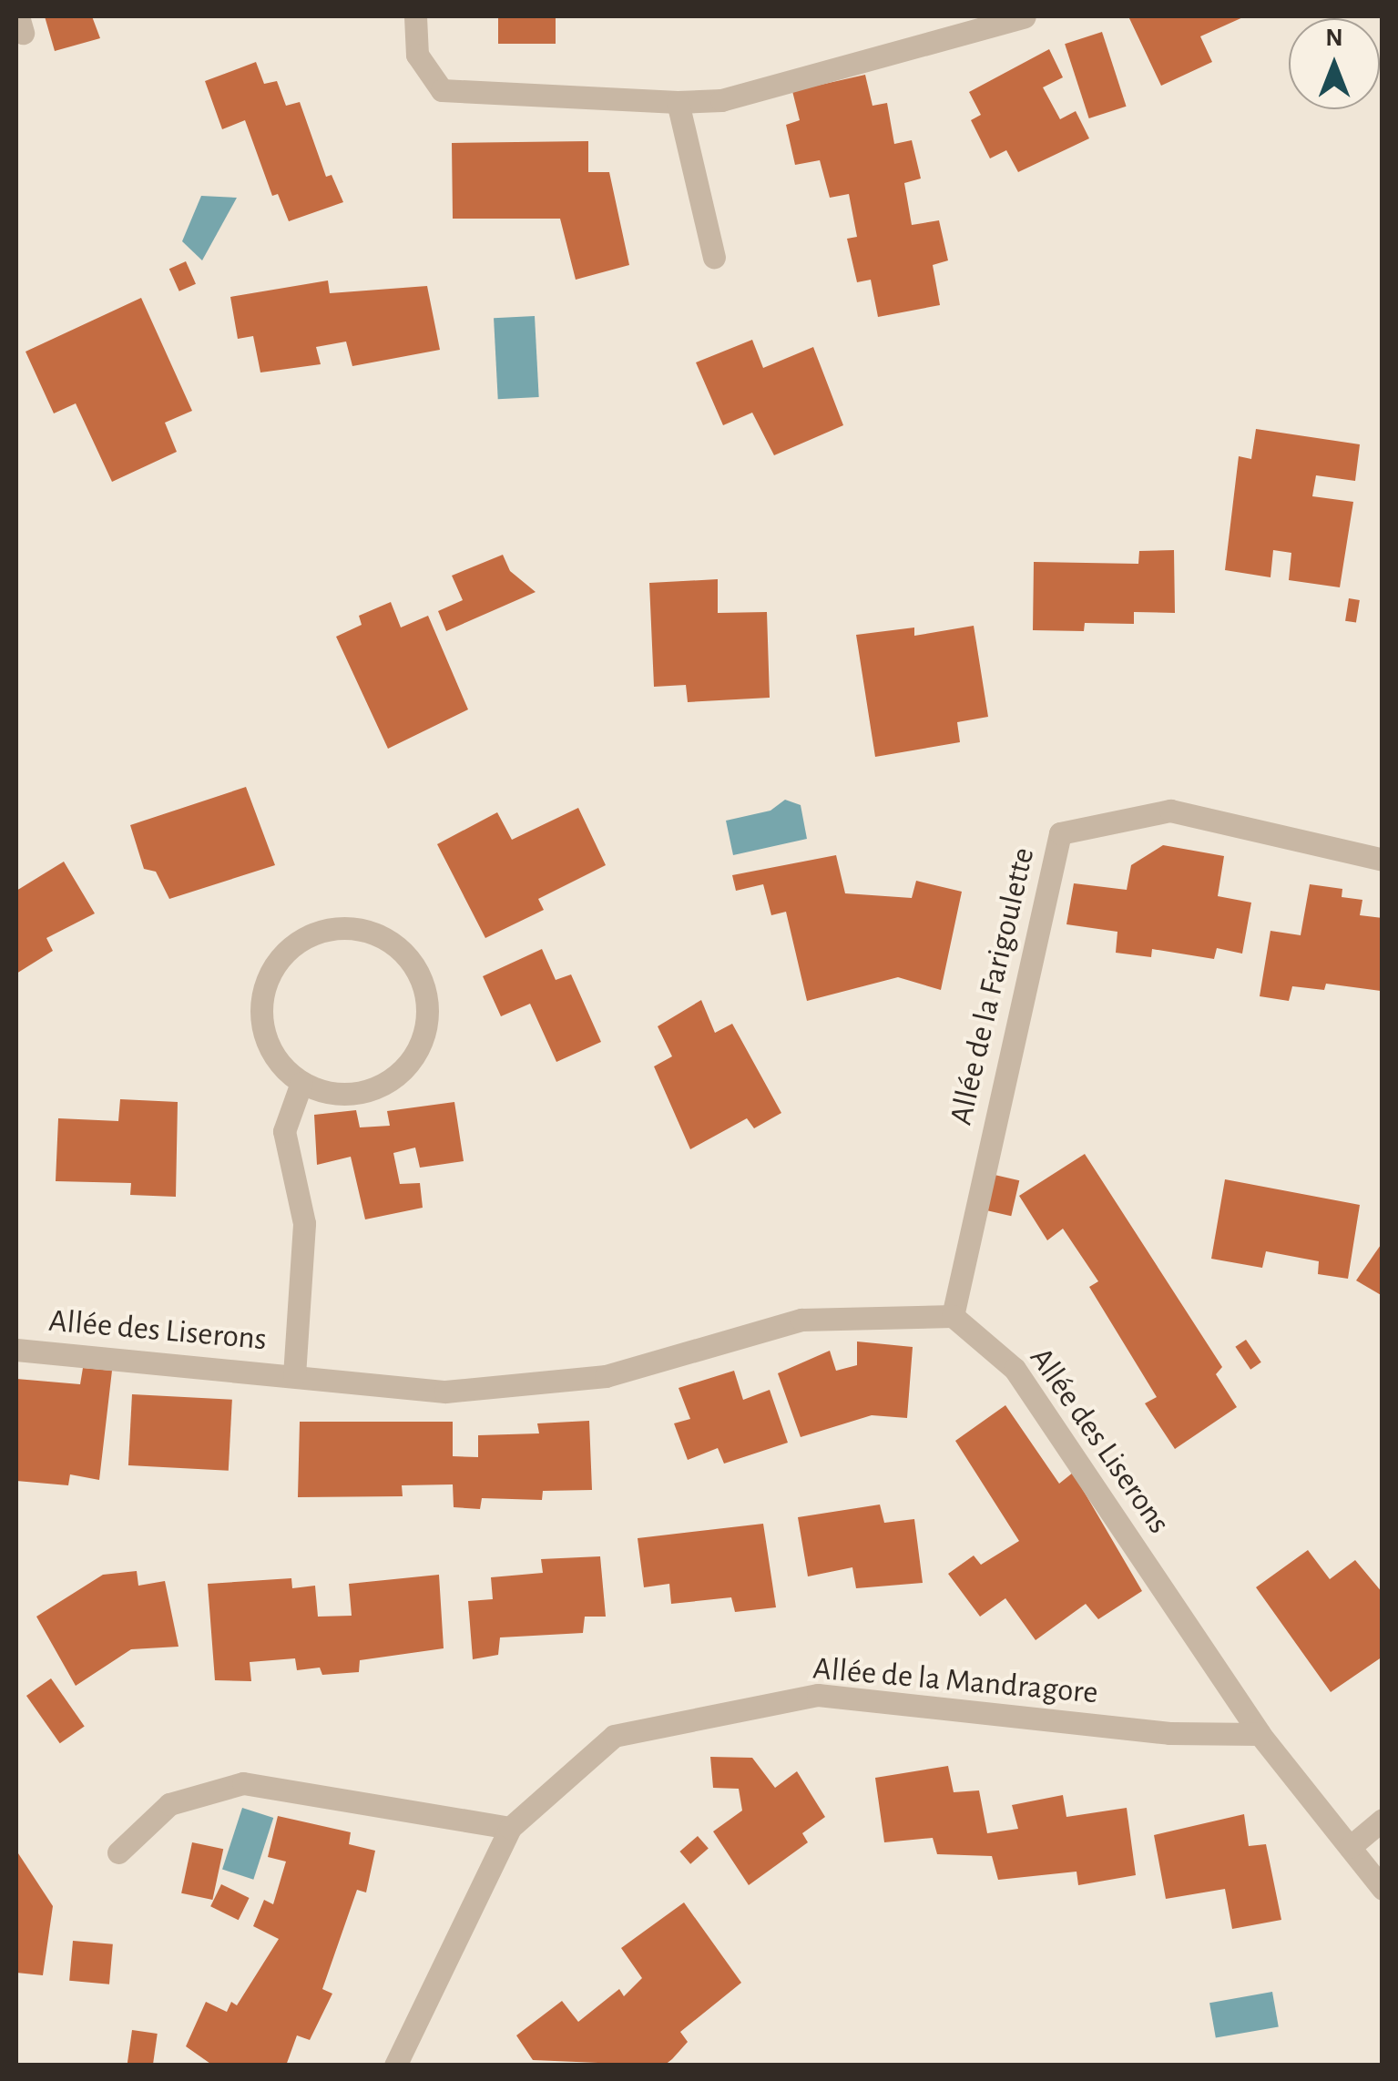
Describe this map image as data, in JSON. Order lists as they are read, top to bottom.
{
  "streets": {
    "street": ["Allée de la Farigoulette", "Allée des Liserons", "Allée de la Mandragore"]
  },
  "crossings": [
    ["Allée de la Farigoulette", "Allée des Liserons"],
    ["Allée des Liserons", "Allée de la Mandragore"]
  ],
  "north": "top"
}
